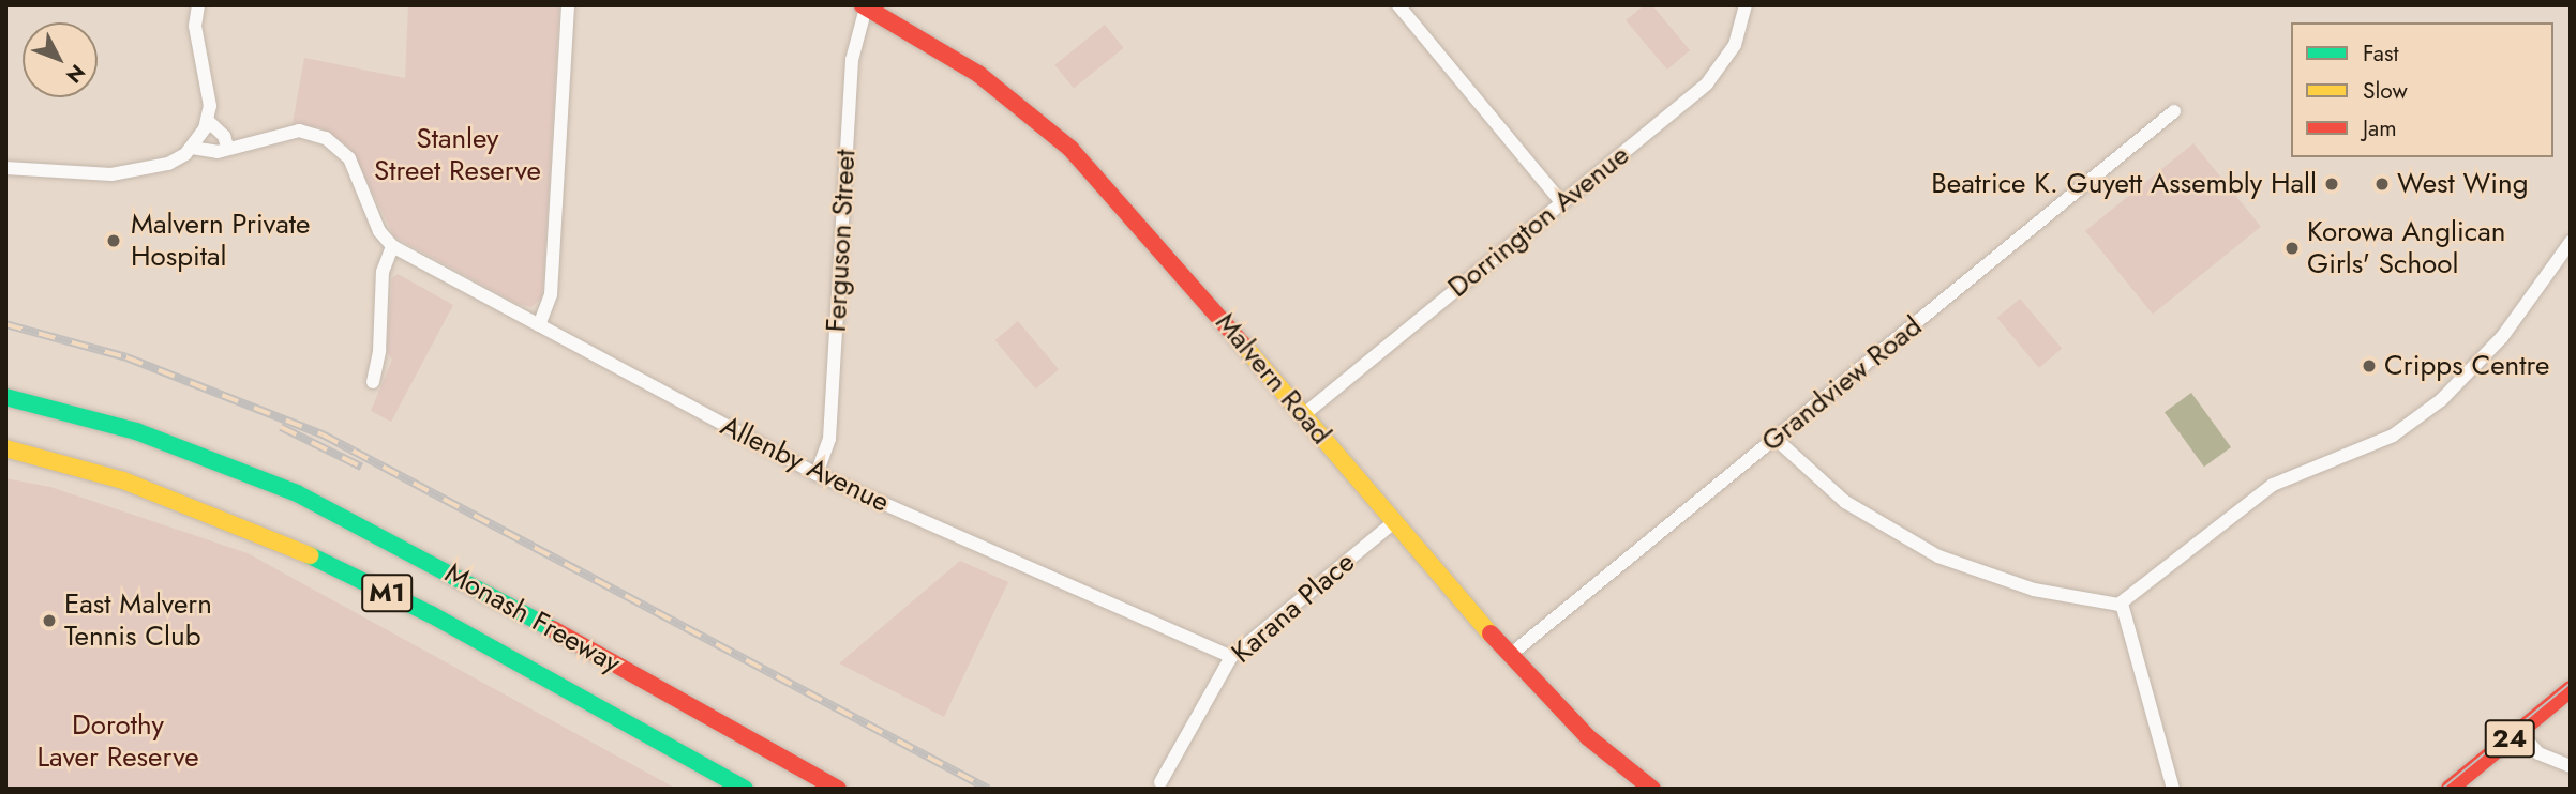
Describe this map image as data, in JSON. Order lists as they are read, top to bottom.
{
  "streets": {
    "main road": [
      "Malvern Road",
      "M1",
      "Monash Freeway",
      "24"
    ],
    "street": [
      "Dorrington Avenue",
      "Ferguson Street",
      "Grandview Road",
      "Allenby Avenue",
      "Karana Place"
    ]
  },
  "crossings": [
    ["Dorrington Avenue", "Malvern Road"],
    ["Ferguson Street", "Malvern Road"],
    ["Ferguson Street", "Allenby Avenue"],
    ["Malvern Road", "Grandview Road"],
    ["Malvern Road", "Karana Place"],
    ["Allenby Avenue", "Karana Place"]
  ],
  "parks": ["Stanley Street Reserve", "Dorothy Laver Reserve"],
  "places": [
    "Beatrice K. Guyett Assembly Hall",
    "West Wing",
    "Malvern Private Hospital",
    "Korowa Anglican Girls' School",
    "Cripps Centre",
    "East Malvern Tennis Club"
  ],
  "legend": ["Fast", "Slow", "Jam"],
  "north": "bottom right"
}
